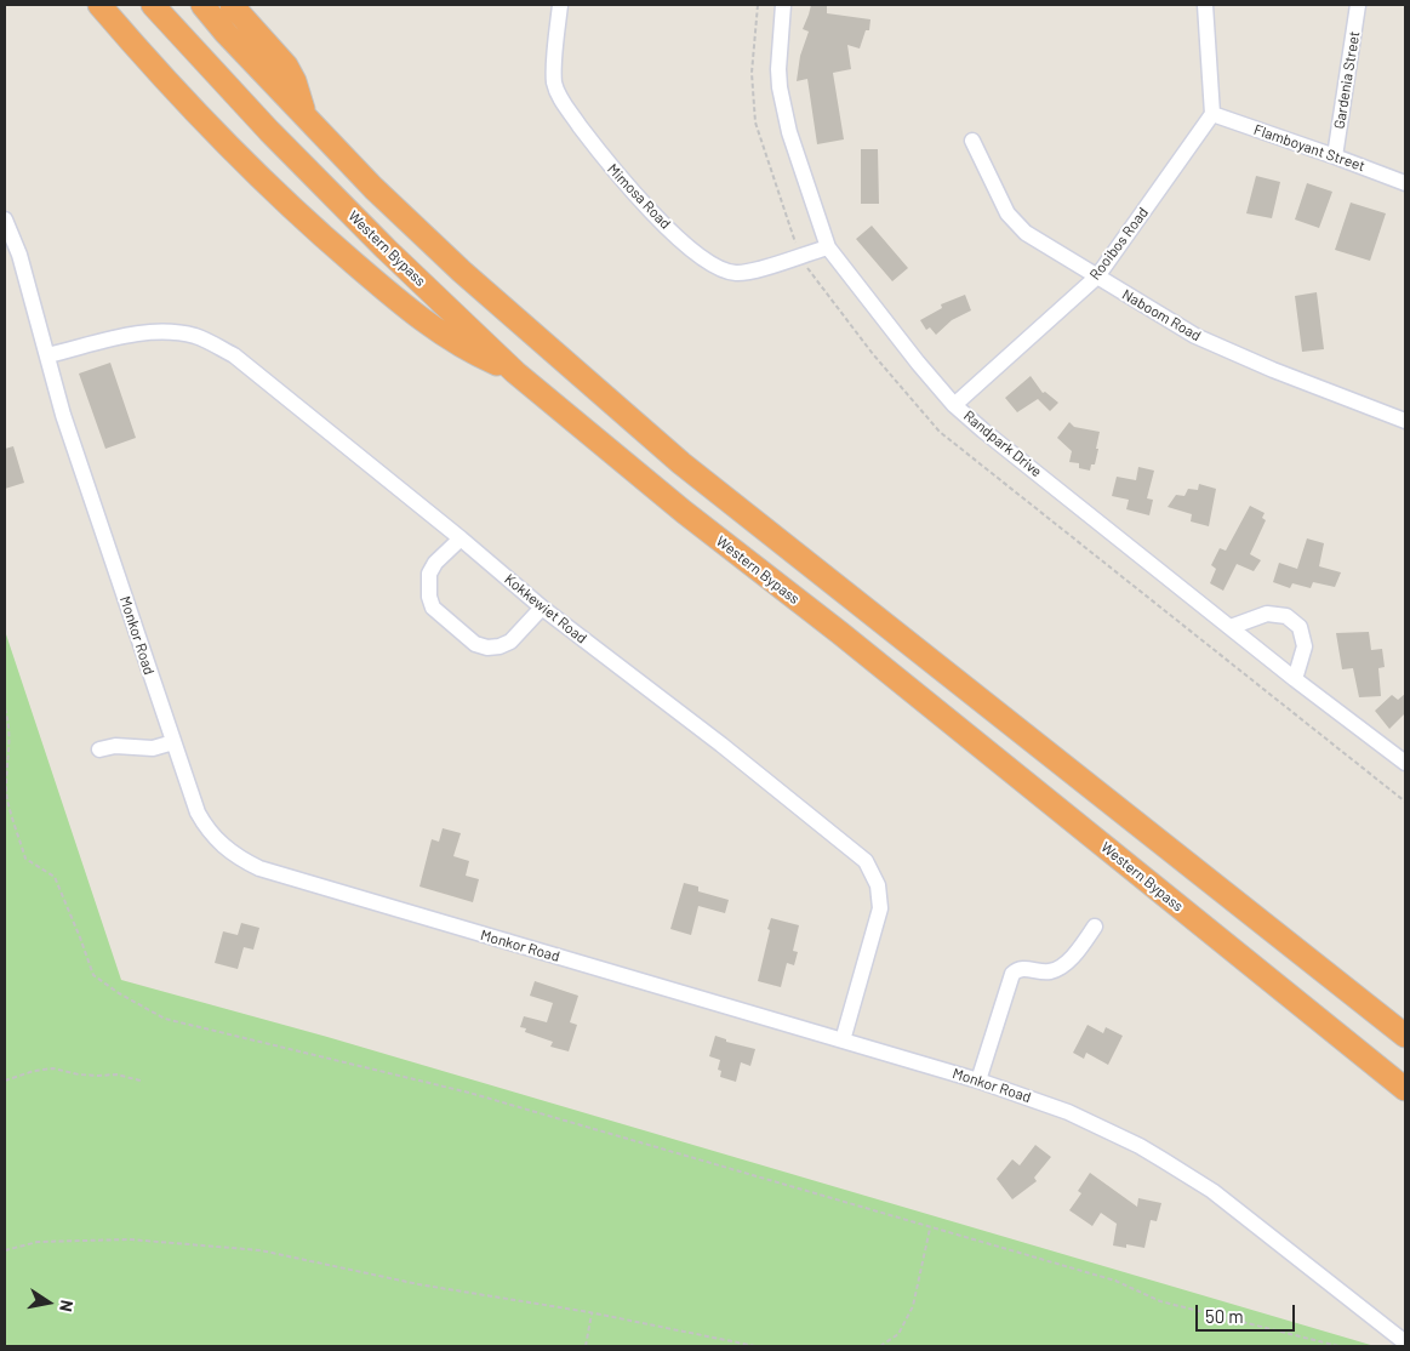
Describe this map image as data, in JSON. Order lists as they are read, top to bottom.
{
  "streets": {
    "highway": ["Western Bypass"],
    "street": [
      "Gardenia Street",
      "Flamboyant Street",
      "Mimosa Road",
      "Rooibos Road",
      "Naboom Road",
      "Randpark Drive",
      "Kokkewiet Road",
      "Monkor Road"
    ]
  },
  "crossings": [
    ["Gardenia Street", "Flamboyant Street"],
    ["Flamboyant Street", "Rooibos Road"],
    ["Mimosa Road", "Randpark Drive"],
    ["Rooibos Road", "Naboom Road"],
    ["Rooibos Road", "Randpark Drive"],
    ["Kokkewiet Road", "Monkor Road"]
  ],
  "scale_bar": "50 m",
  "north": "right"
}
